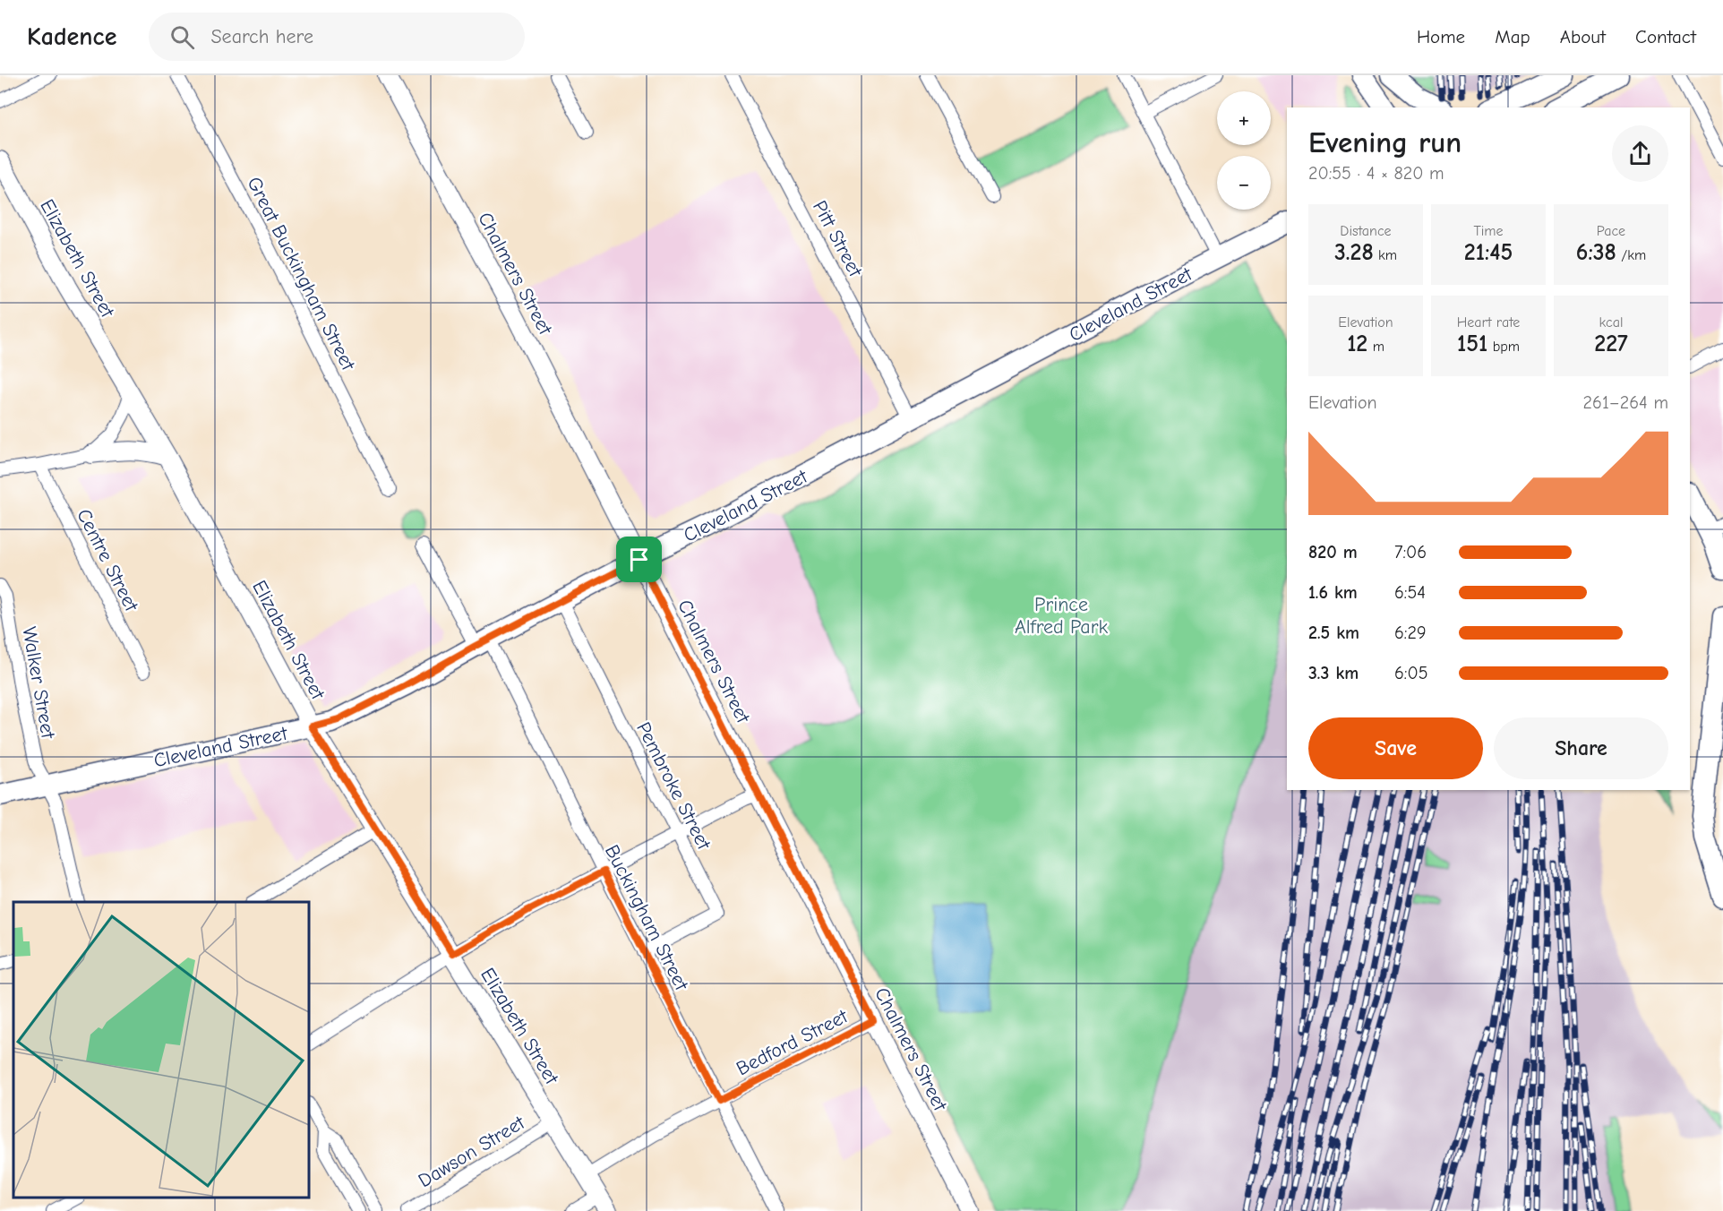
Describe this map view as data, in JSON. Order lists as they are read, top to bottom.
{
  "streets": {
    "main road": ["Elizabeth Street", "Chalmers Street", "Cleveland Street"],
    "street": [
      "Pitt Street",
      "Great Buckingham Street",
      "Centre Street",
      "Walker Street",
      "Pembroke Street",
      "Buckingham Street",
      "Bedford Street",
      "Dawson Street"
    ]
  },
  "crossings": [
    ["Pitt Street", "Cleveland Street"],
    ["Elizabeth Street", "Cleveland Street"],
    ["Elizabeth Street", "Bedford Street"],
    ["Elizabeth Street", "Dawson Street"],
    ["Chalmers Street", "Cleveland Street"],
    ["Chalmers Street", "Bedford Street"],
    ["Cleveland Street", "Walker Street"],
    ["Cleveland Street", "Pembroke Street"],
    ["Cleveland Street", "Buckingham Street"],
    ["Pembroke Street", "Buckingham Street"],
    ["Buckingham Street", "Bedford Street"]
  ],
  "parks": ["Prince Alfred Park"],
  "page": {
    "header": "Kadence",
    "search": "Search here",
    "nav": [
      "Home",
      "Map",
      "About",
      "Contact"
    ],
    "map_buttons": ["+", "−"],
    "heading": ["Evening run", "20:55 · 4 × 820 m"],
    "stats": [
      ["Distance", "3.28 km"],
      ["Time", "21:45"],
      ["Pace", "6:38 /km"],
      ["Elevation", "12 m"],
      ["Heart rate", "151 bpm"],
      ["kcal", "227"]
    ],
    "chart": ["Elevation", "261–264 m"],
    "list": [
      {
        "name": "820 m",
        "note": "7:06"
      },
      {
        "name": "1.6 km",
        "note": "6:54"
      },
      {
        "name": "2.5 km",
        "note": "6:29"
      },
      {
        "name": "3.3 km",
        "note": "6:05"
      }
    ],
    "buttons": ["Save", "Share"]
  }
}
